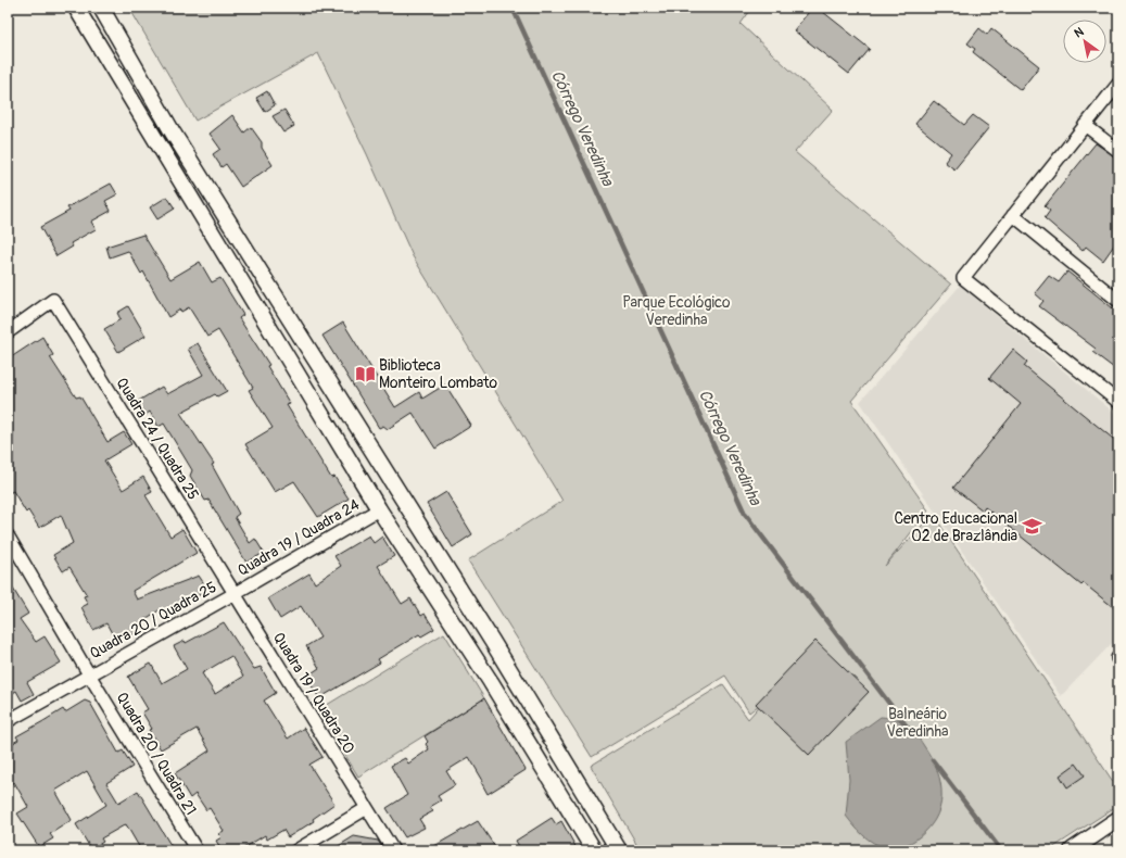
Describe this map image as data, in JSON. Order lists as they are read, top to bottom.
{
  "streets": {
    "street": [
      "Quadra 24 / Quadra 25",
      "Quadra 19 / Quadra 24",
      "Quadra 20 / Quadra 25",
      "Quadra 19 / Quadra 20",
      "Quadra 20 / Quadra 21"
    ]
  },
  "crossings": [
    ["Quadra 24 / Quadra 25", "Quadra 19 / Quadra 24"],
    ["Quadra 24 / Quadra 25", "Quadra 20 / Quadra 25"],
    ["Quadra 24 / Quadra 25", "Quadra 19 / Quadra 20"],
    ["Quadra 19 / Quadra 24", "Quadra 20 / Quadra 25"],
    ["Quadra 19 / Quadra 24", "Quadra 19 / Quadra 20"],
    ["Quadra 20 / Quadra 25", "Quadra 19 / Quadra 20"],
    ["Quadra 20 / Quadra 25", "Quadra 20 / Quadra 21"]
  ],
  "water": ["Córrego Veredinha"],
  "parks": ["Parque Ecológico Veredinha", "Balneário Veredinha"],
  "places": {
    "library": ["Biblioteca Monteiro Lombato"],
    "school or university": ["Centro Educacional 02 de Brazlândia"]
  },
  "north": "top left"
}
